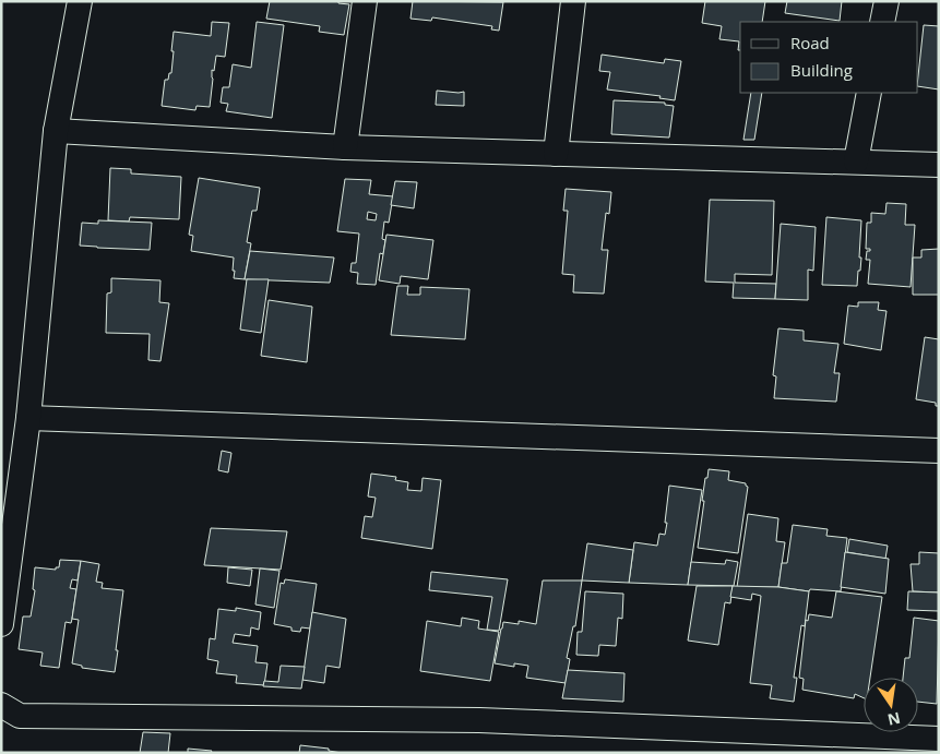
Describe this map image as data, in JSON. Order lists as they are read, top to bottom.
{
  "legend": ["Road", "Building"],
  "north": "bottom"
}
